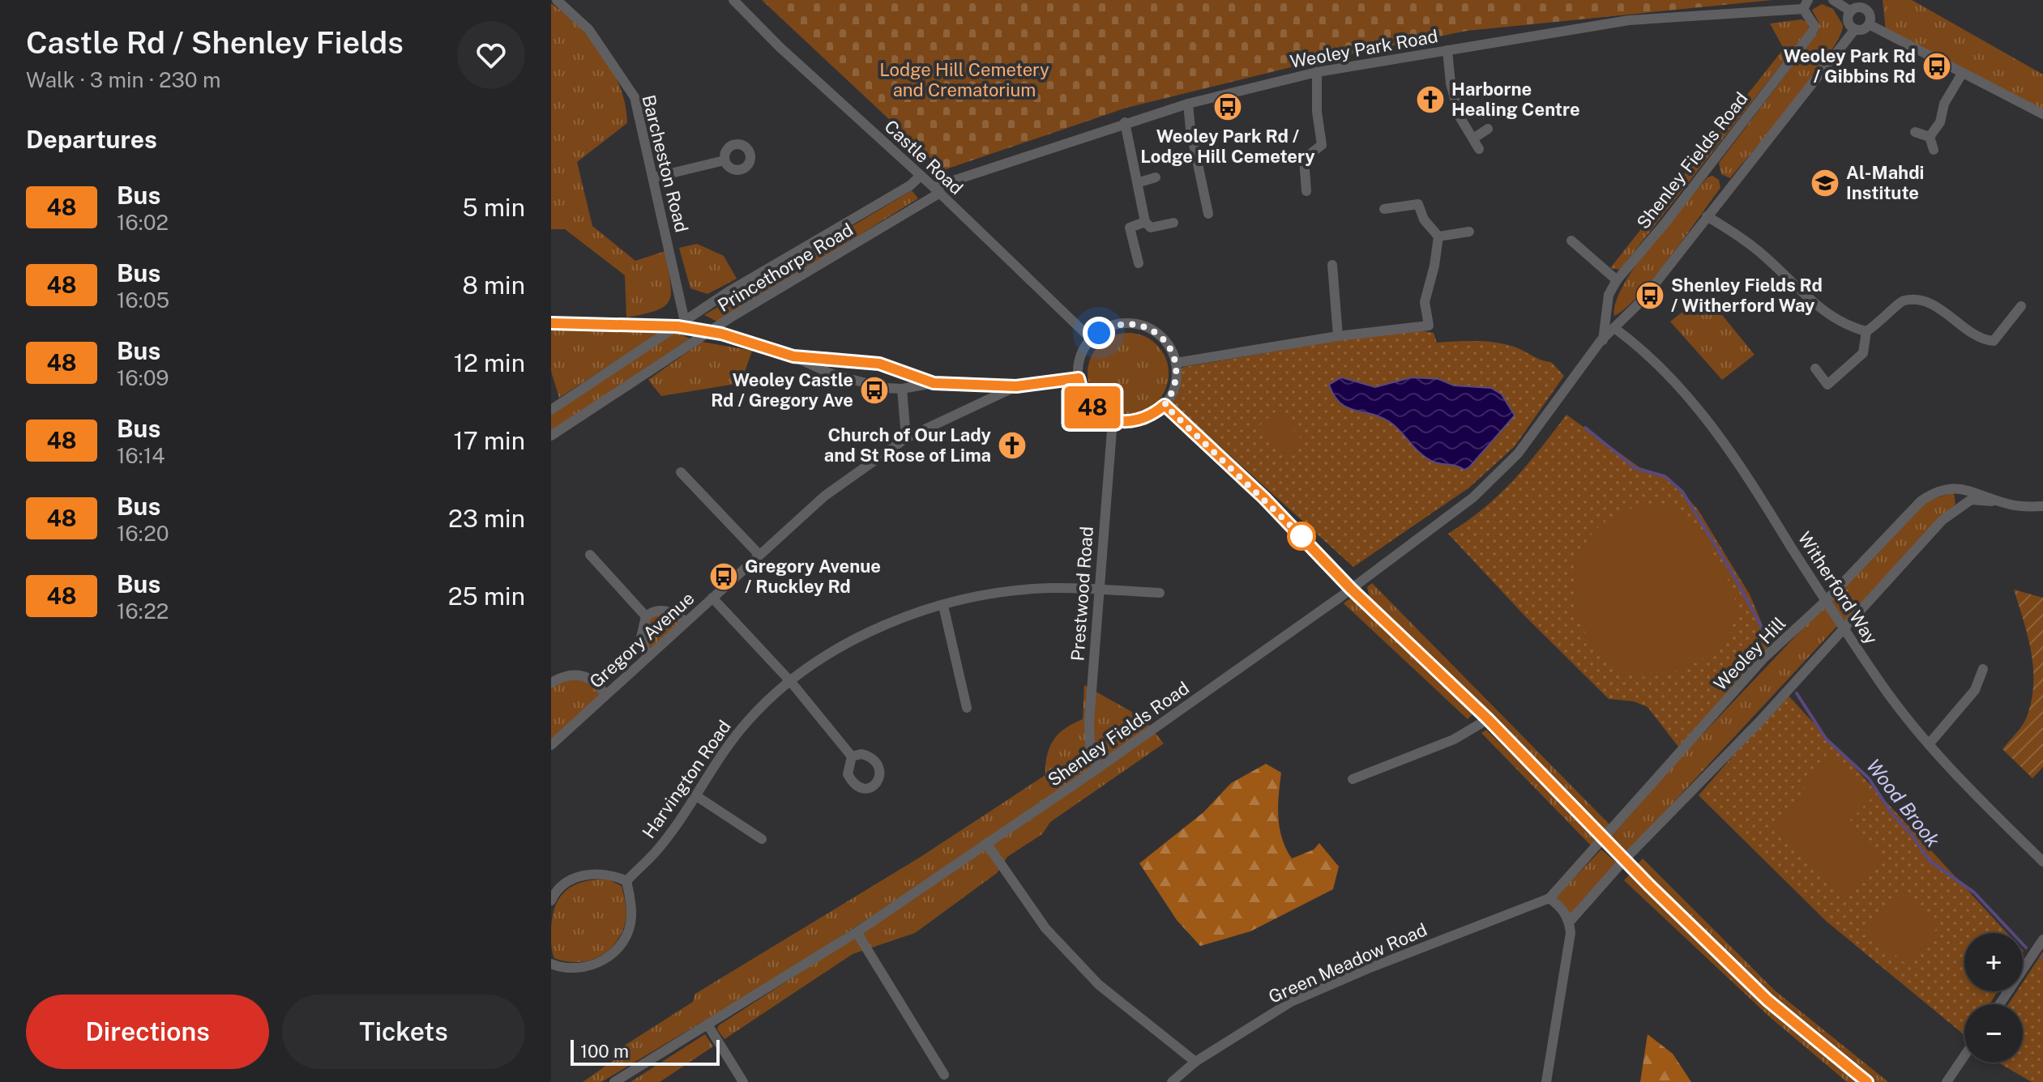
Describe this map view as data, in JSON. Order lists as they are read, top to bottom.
{
  "streets": {
    "street": [
      "Weoley Park Road",
      "Castle Road",
      "Shenley Fields Road",
      "Barcheston Road",
      "Princethorpe Road",
      "Witherford Way",
      "Prestwood Road",
      "Gregory Avenue",
      "Weoley Hill",
      "Harvington Road",
      "Green Meadow Road"
    ]
  },
  "crossings": [
    ["Weoley Park Road", "Castle Road"],
    ["Weoley Park Road", "Shenley Fields Road"],
    ["Weoley Park Road", "Princethorpe Road"],
    ["Castle Road", "Princethorpe Road"],
    ["Castle Road", "Prestwood Road"],
    ["Shenley Fields Road", "Witherford Way"],
    ["Shenley Fields Road", "Prestwood Road"],
    ["Barcheston Road", "Princethorpe Road"],
    ["Witherford Way", "Weoley Hill"],
    ["Prestwood Road", "Harvington Road"],
    ["Weoley Hill", "Green Meadow Road"]
  ],
  "water": ["Wood Brook"],
  "parks": ["Lodge Hill Cemetery and Crematorium"],
  "places": {
    "bus stop": [
      "Weoley Park Rd / Gibbins Rd",
      "Weoley Park Rd / Lodge Hill Cemetery",
      "Shenley Fields Rd / Witherford Way",
      "Weoley Castle Rd / Gregory Ave",
      "Gregory Avenue / Ruckley Rd"
    ],
    "church": ["Harborne Healing Centre", "Church of Our Lady and St Rose of Lima"],
    "school or university": ["Al-Mahdi Institute"]
  },
  "lines": ["bus line 48"],
  "scale_bar": "100 m",
  "page": {
    "heading": [
      ["Castle Rd / Shenley Fields", "Walk · 3 min · 230 m"],
      "Departures"
    ],
    "on_map": "48",
    "list": [
      {
        "mark": "48",
        "name": "Bus",
        "note": "16:02",
        "value": "5 min"
      },
      {
        "mark": "48",
        "name": "Bus",
        "note": "16:05",
        "value": "8 min"
      },
      {
        "mark": "48",
        "name": "Bus",
        "note": "16:09",
        "value": "12 min"
      },
      {
        "mark": "48",
        "name": "Bus",
        "note": "16:14",
        "value": "17 min"
      },
      {
        "mark": "48",
        "name": "Bus",
        "note": "16:20",
        "value": "23 min"
      },
      {
        "mark": "48",
        "name": "Bus",
        "note": "16:22",
        "value": "25 min"
      }
    ],
    "map_buttons": ["+", "−"],
    "buttons": ["Directions", "Tickets"],
    "scale": "100 m"
  }
}
